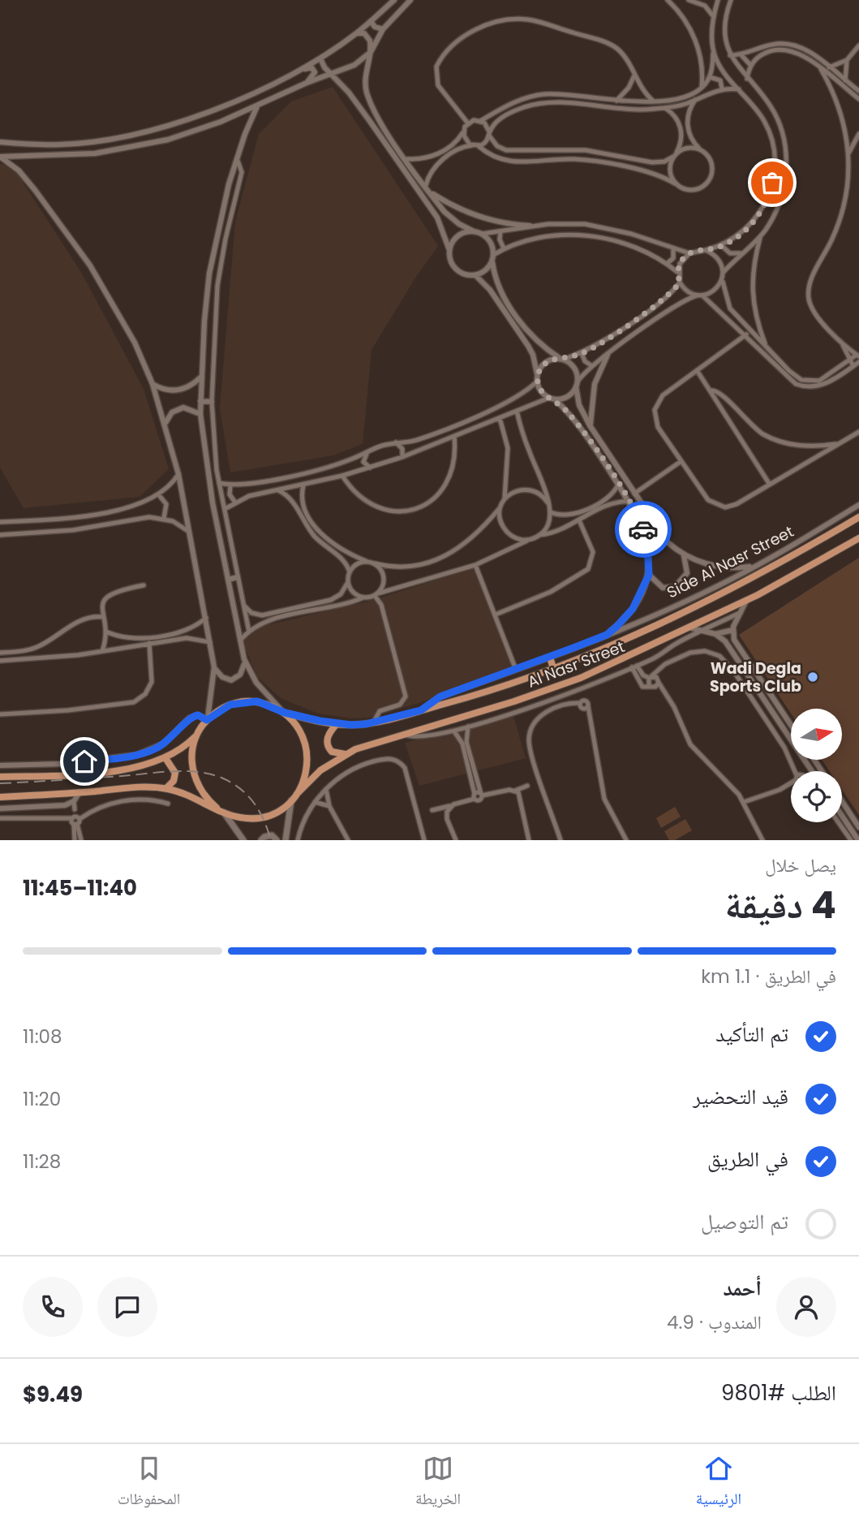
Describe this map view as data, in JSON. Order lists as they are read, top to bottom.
{
  "streets": {
    "main road": ["Al Nasr Street"],
    "street": ["Side Al Nasr Street"]
  },
  "crossings": [
    ["Side Al Nasr Street", "Al Nasr Street"]
  ],
  "places": ["Wadi Degla Sports Club"],
  "north": "right",
  "page": {
    "heading": ["4 دقيقة", "يصل خلال", "11:40–11:45"],
    "panel": [
      "أحمد",
      "المندوب · 4.9",
      "الطلب #9801",
      "$9.49"
    ],
    "bar": "في الطريق · 1.1 km",
    "list": [
      ["تم التأكيد", "11:08"],
      ["قيد التحضير", "11:20"],
      ["في الطريق", "11:28"],
      "تم التوصيل"
    ],
    "tabs": ["الرئيسية", "الخريطة", "المحفوظات"]
  }
}
